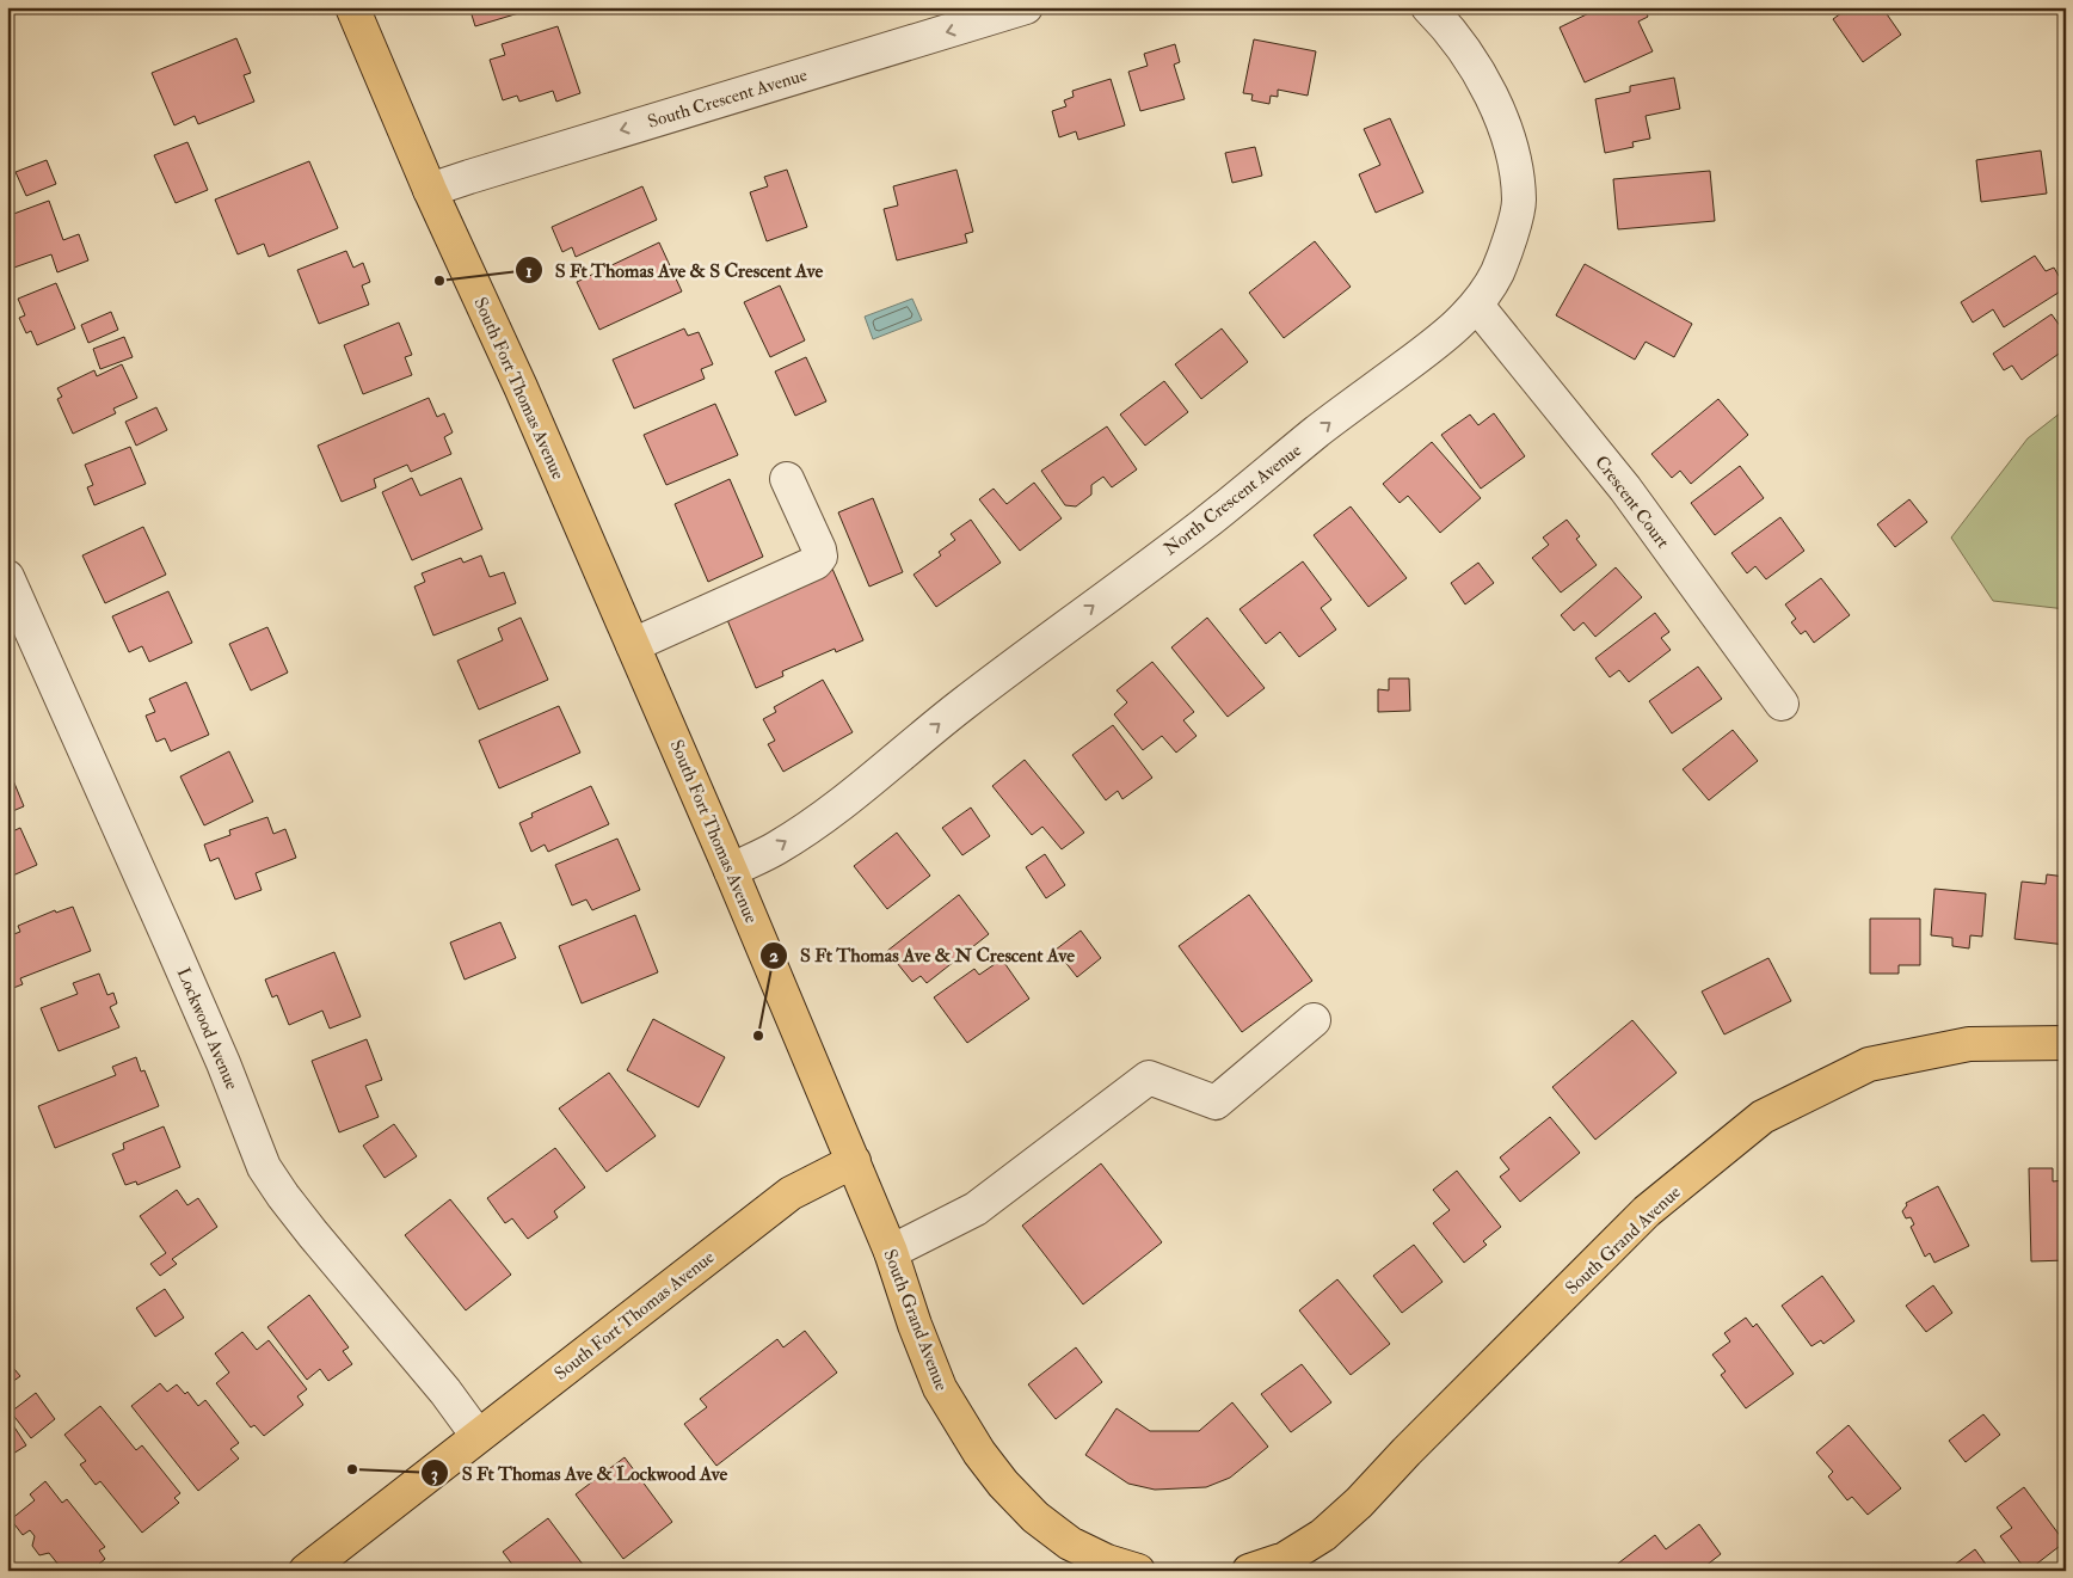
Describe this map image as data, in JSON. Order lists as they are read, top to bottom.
{
  "streets": {
    "main road": ["South Fort Thomas Avenue", "South Grand Avenue"],
    "street": [
      "South Crescent Avenue",
      "North Crescent Avenue",
      "Crescent Court",
      "Lockwood Avenue"
    ]
  },
  "crossings": [
    ["South Crescent Avenue", "South Fort Thomas Avenue"],
    ["South Fort Thomas Avenue", "North Crescent Avenue"],
    ["South Fort Thomas Avenue", "Lockwood Avenue"],
    ["South Fort Thomas Avenue", "South Grand Avenue"],
    ["North Crescent Avenue", "Crescent Court"]
  ],
  "one_way": ["South Crescent Avenue", "North Crescent Avenue"],
  "places": ["S Ft Thomas Ave & S Crescent Ave", "S Ft Thomas Ave & N Crescent Ave", "S Ft Thomas Ave & Lockwood Ave"]
}
